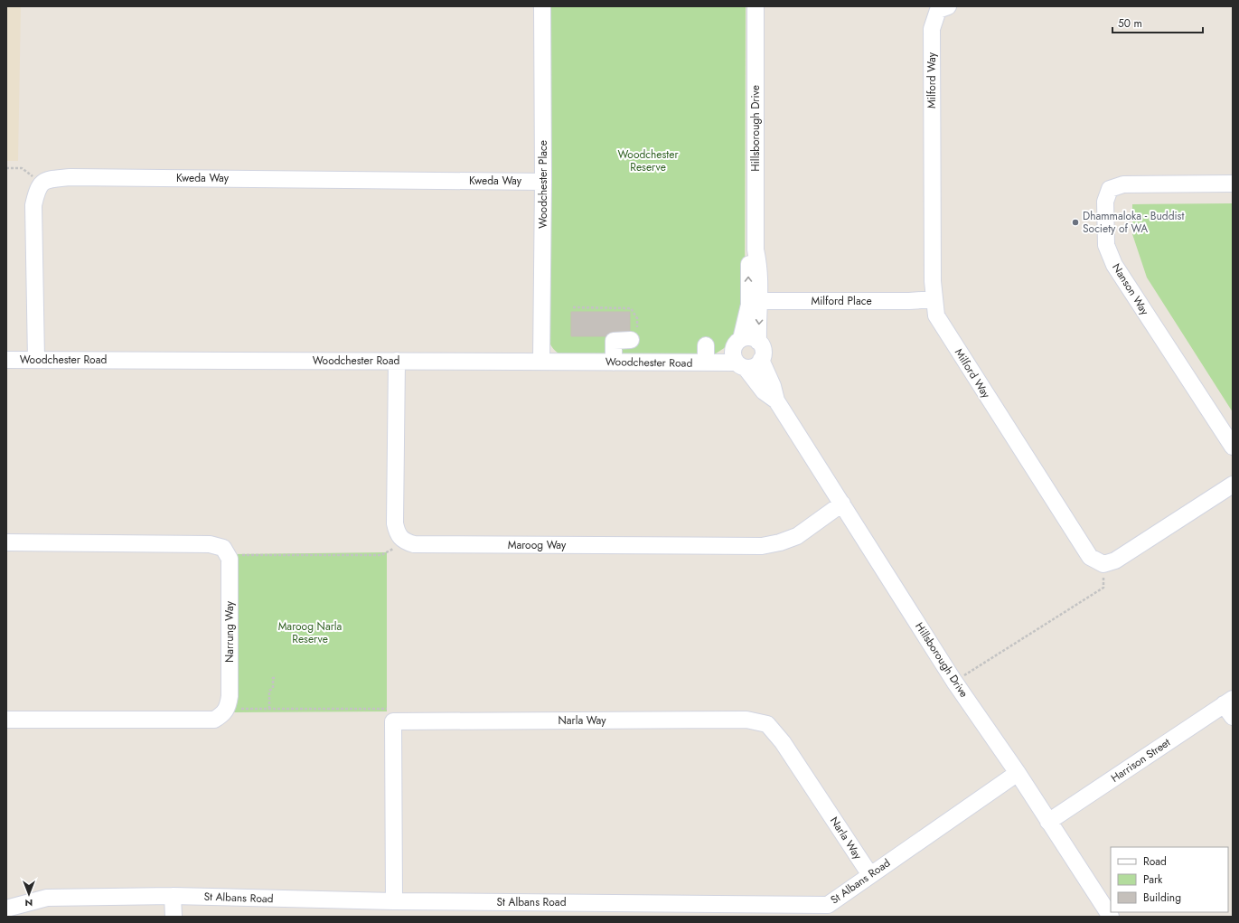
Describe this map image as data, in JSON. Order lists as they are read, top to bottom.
{
  "streets": {
    "street": [
      "Milford Way",
      "Hillsborough Drive",
      "Kweda Way",
      "Woodchester Place",
      "Nanson Way",
      "Milford Place",
      "Woodchester Road",
      "Maroog Way",
      "Narrung Way",
      "Narla Way",
      "Harrison Street",
      "St Albans Road"
    ]
  },
  "crossings": [
    ["Milford Way", "Milford Place"],
    ["Hillsborough Drive", "Milford Place"],
    ["Hillsborough Drive", "Woodchester Road"],
    ["Hillsborough Drive", "Maroog Way"],
    ["Hillsborough Drive", "Harrison Street"],
    ["Hillsborough Drive", "St Albans Road"],
    ["Kweda Way", "Woodchester Place"],
    ["Woodchester Place", "Woodchester Road"],
    ["Narla Way", "St Albans Road"]
  ],
  "parks": ["Woodchester Reserve", "Maroog Narla Reserve"],
  "places": ["Dhammaloka - Buddist Society of WA"],
  "legend": ["Road", "Park", "Building"],
  "scale_bar": "50 m",
  "north": "bottom"
}
